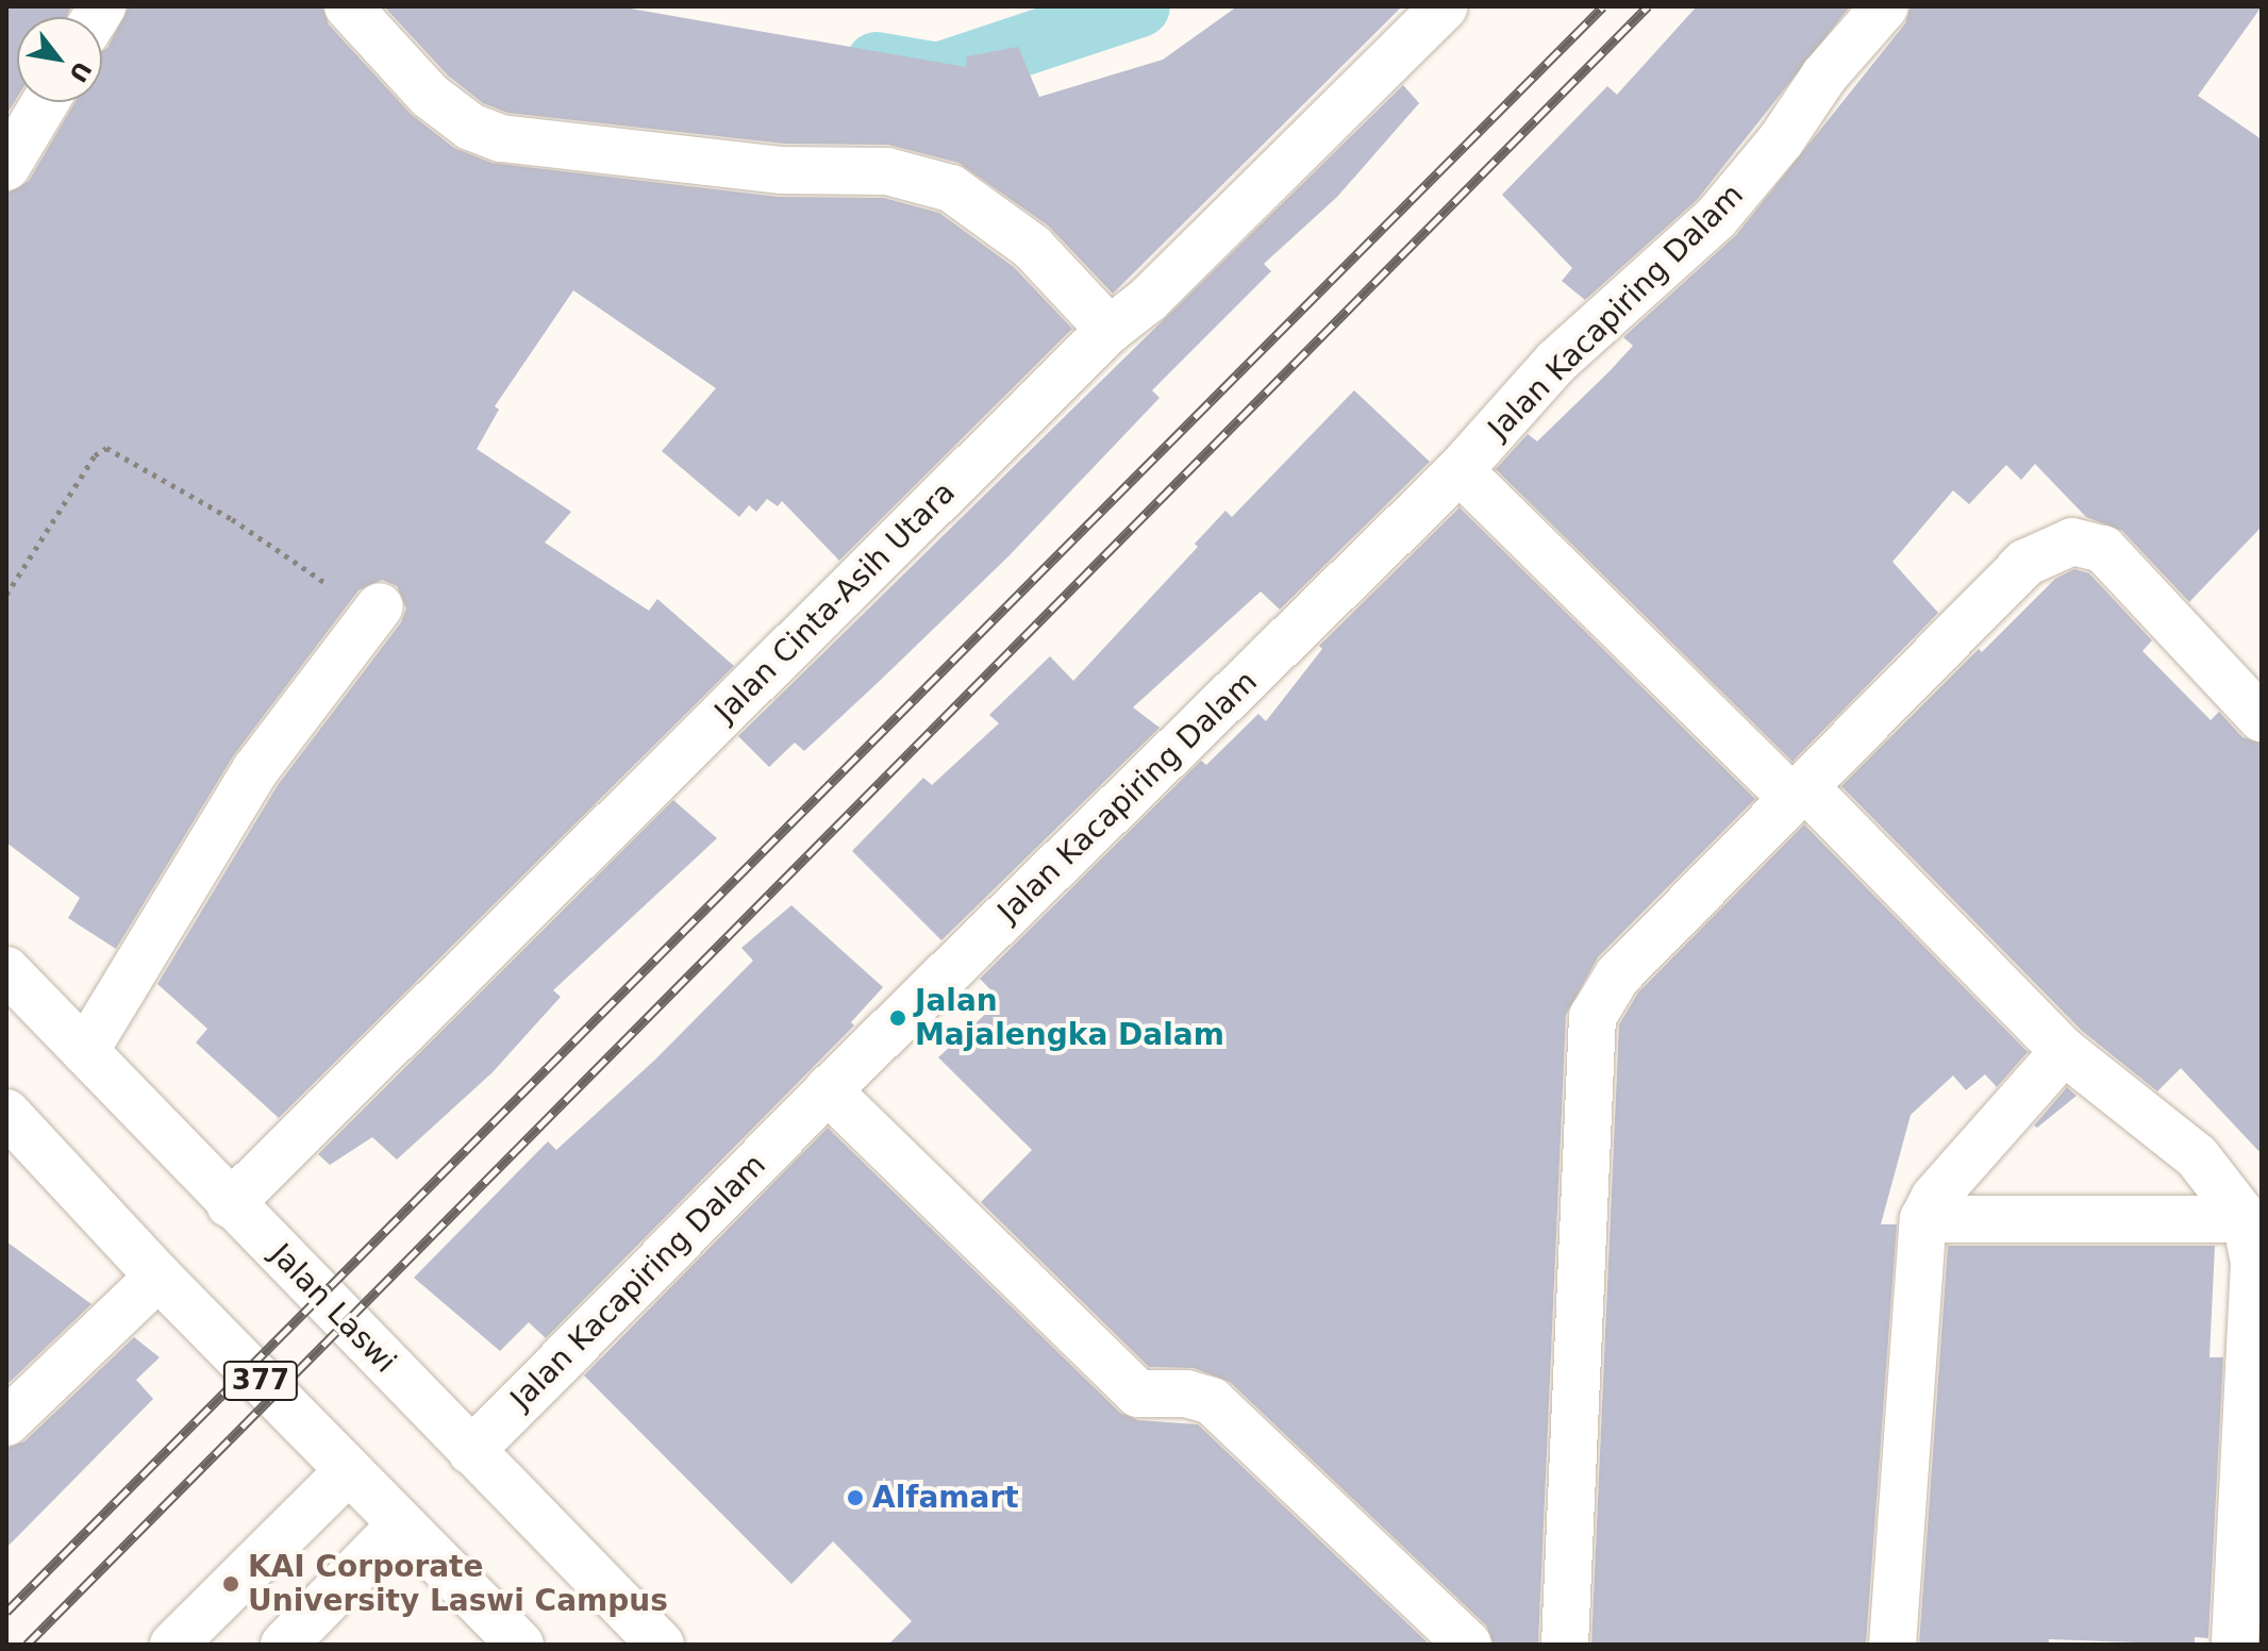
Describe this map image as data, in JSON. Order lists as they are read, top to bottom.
{
  "streets": {
    "street": [
      "Jalan Kacapiring Dalam",
      "Jalan Cinta-Asih Utara",
      "Jalan Laswi",
      "377"
    ]
  },
  "crossings": [
    ["Jalan Kacapiring Dalam", "Jalan Laswi"],
    ["Jalan Cinta-Asih Utara", "Jalan Laswi"]
  ],
  "places": ["Jalan Majalengka Dalam", "Alfamart", "KAI Corporate University Laswi Campus"],
  "north": "bottom right"
}
